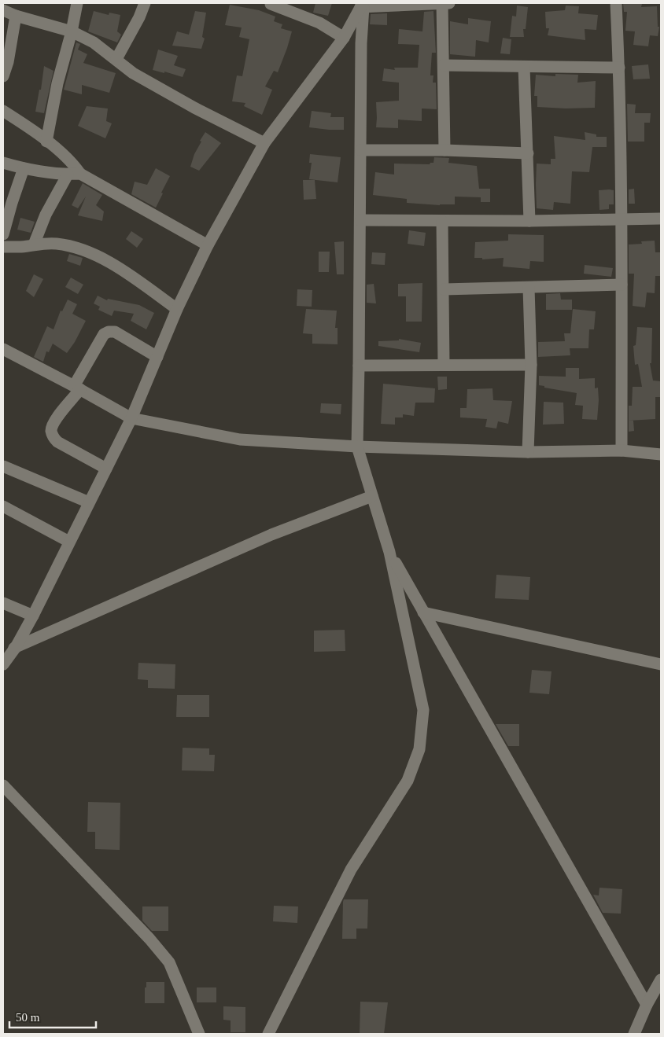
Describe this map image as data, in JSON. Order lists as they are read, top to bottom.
{
  "scale_bar": "50 m"
}
